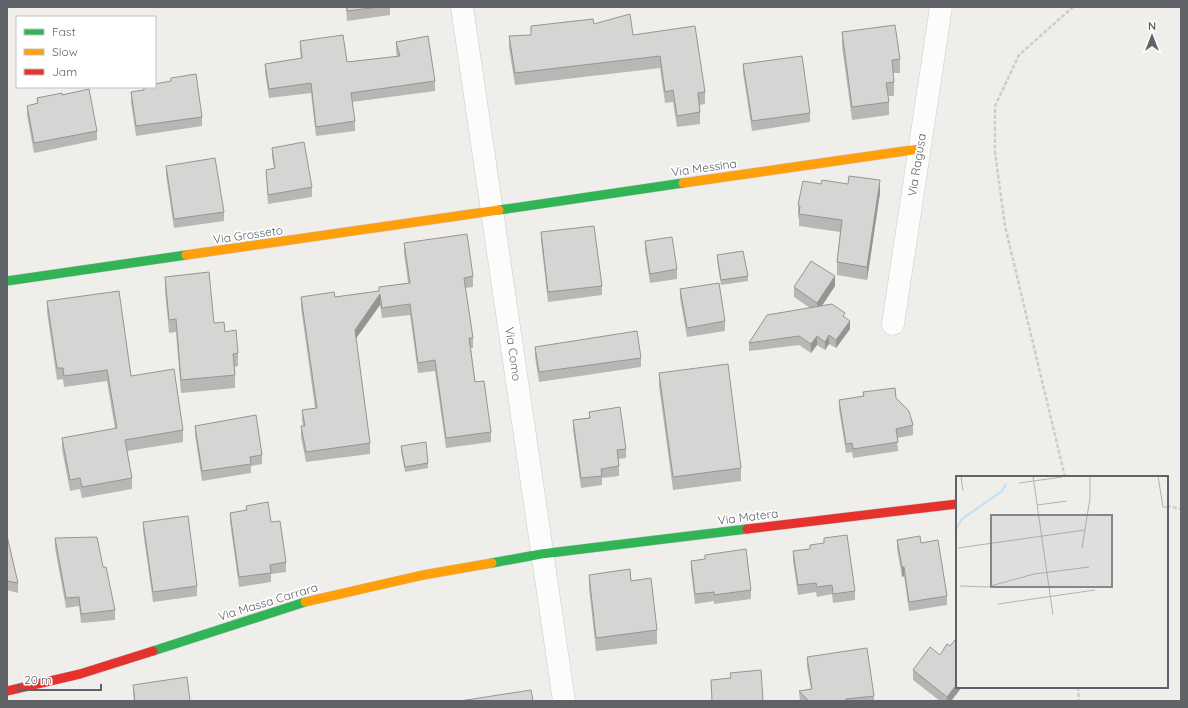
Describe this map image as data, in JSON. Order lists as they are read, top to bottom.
{
  "streets": {
    "street": [
      "Via Ragusa",
      "Via Messina",
      "Via Grosseto",
      "Via Como",
      "Via Matera",
      "Via Massa Carrara"
    ]
  },
  "crossings": [
    ["Via Ragusa", "Via Messina"],
    ["Via Messina", "Via Grosseto"],
    ["Via Messina", "Via Como"],
    ["Via Grosseto", "Via Como"],
    ["Via Como", "Via Matera"],
    ["Via Como", "Via Massa Carrara"],
    ["Via Matera", "Via Massa Carrara"]
  ],
  "legend": ["Fast", "Slow", "Jam"],
  "scale_bar": "20 m",
  "north": "top"
}
